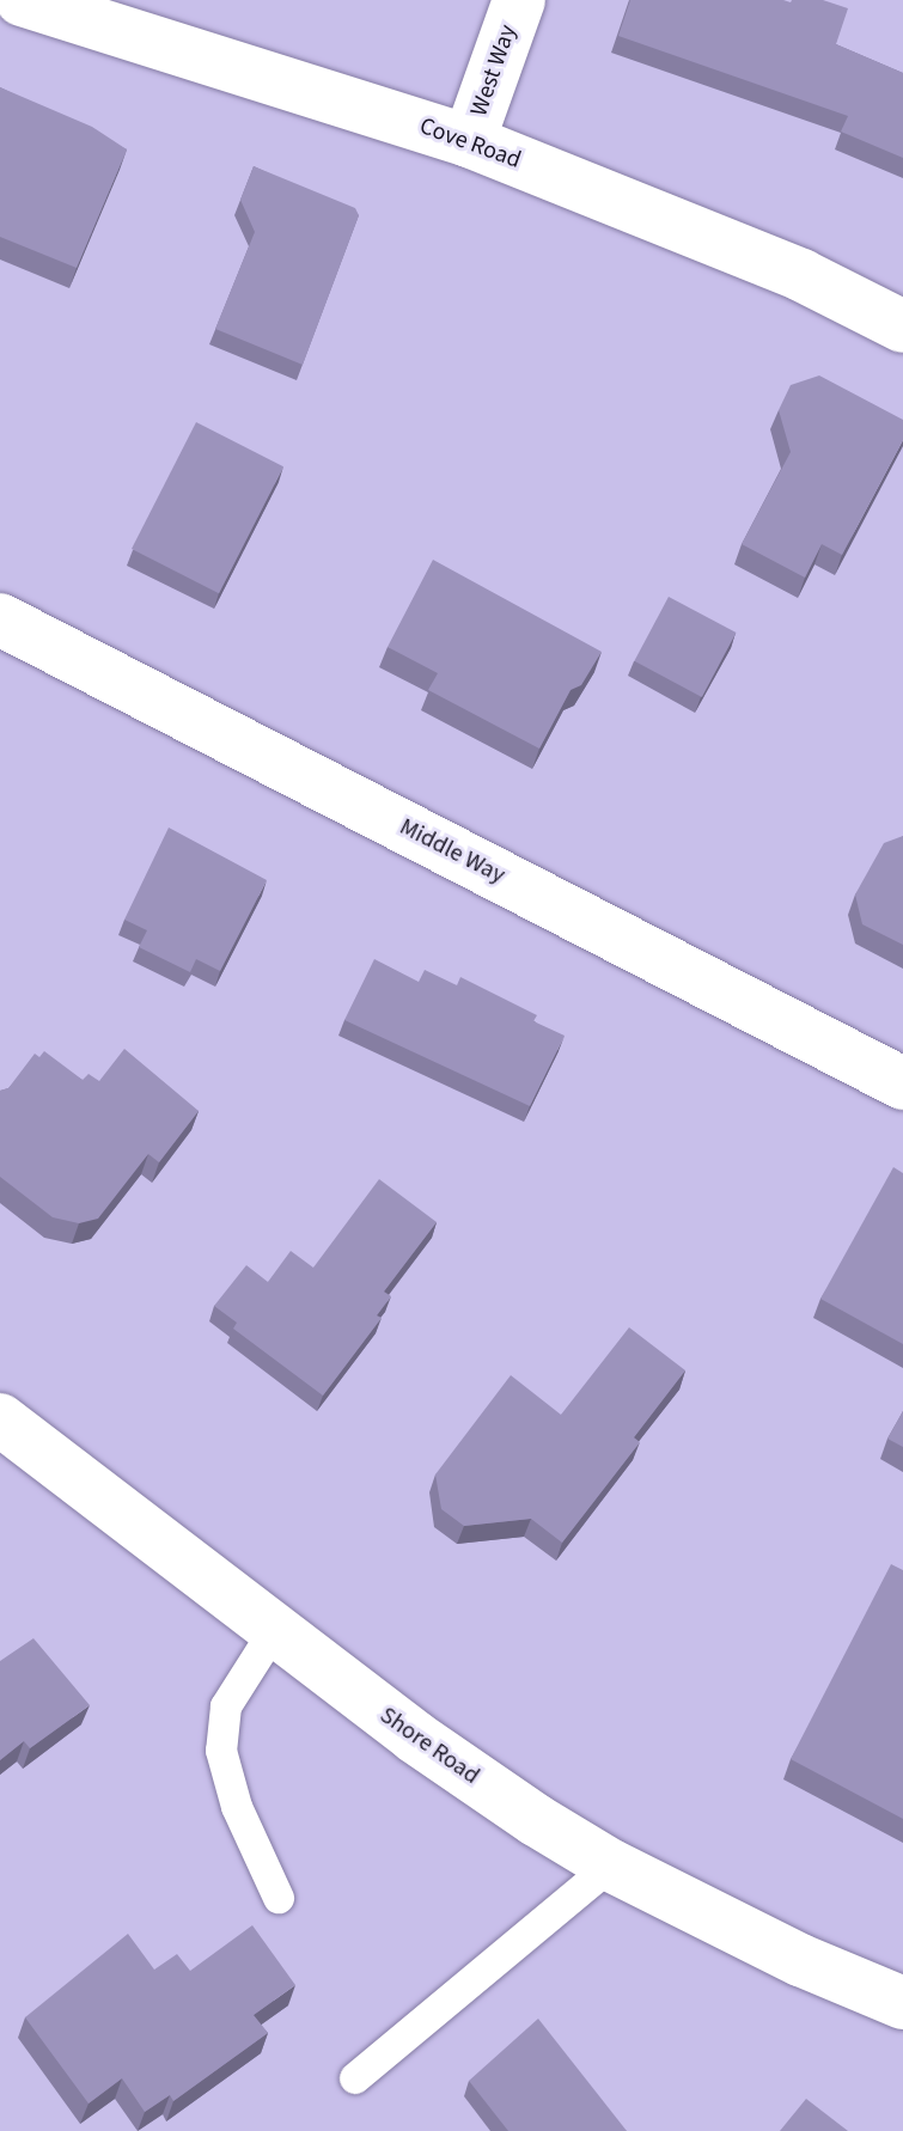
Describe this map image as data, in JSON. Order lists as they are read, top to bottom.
{
  "streets": {
    "street": [
      "West Way",
      "Cove Road",
      "Middle Way",
      "Shore Road"
    ]
  },
  "crossings": [
    ["West Way", "Cove Road"]
  ]
}
